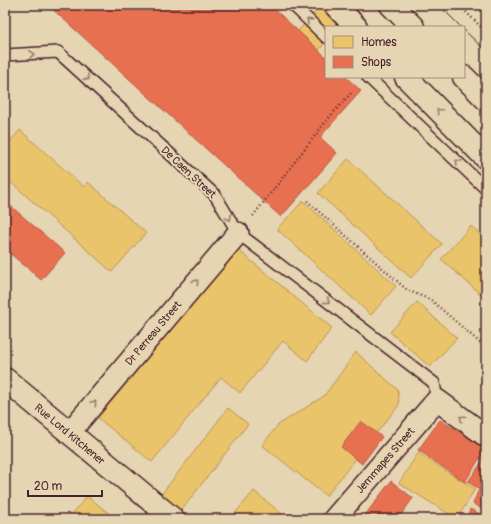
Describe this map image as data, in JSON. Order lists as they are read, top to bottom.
{
  "streets": {
    "main road": ["Rue Lord Kitchener"],
    "street": ["Dr Perreau Street", "Jemmapes Street"],
    "lane": ["De Caen Street"]
  },
  "crossings": [
    ["De Caen Street", "Dr Perreau Street"],
    ["De Caen Street", "Jemmapes Street"],
    ["Dr Perreau Street", "Rue Lord Kitchener"]
  ],
  "one_way": ["De Caen Street", "Dr Perreau Street"],
  "legend": ["Homes", "Shops"],
  "scale_bar": "20 m"
}
